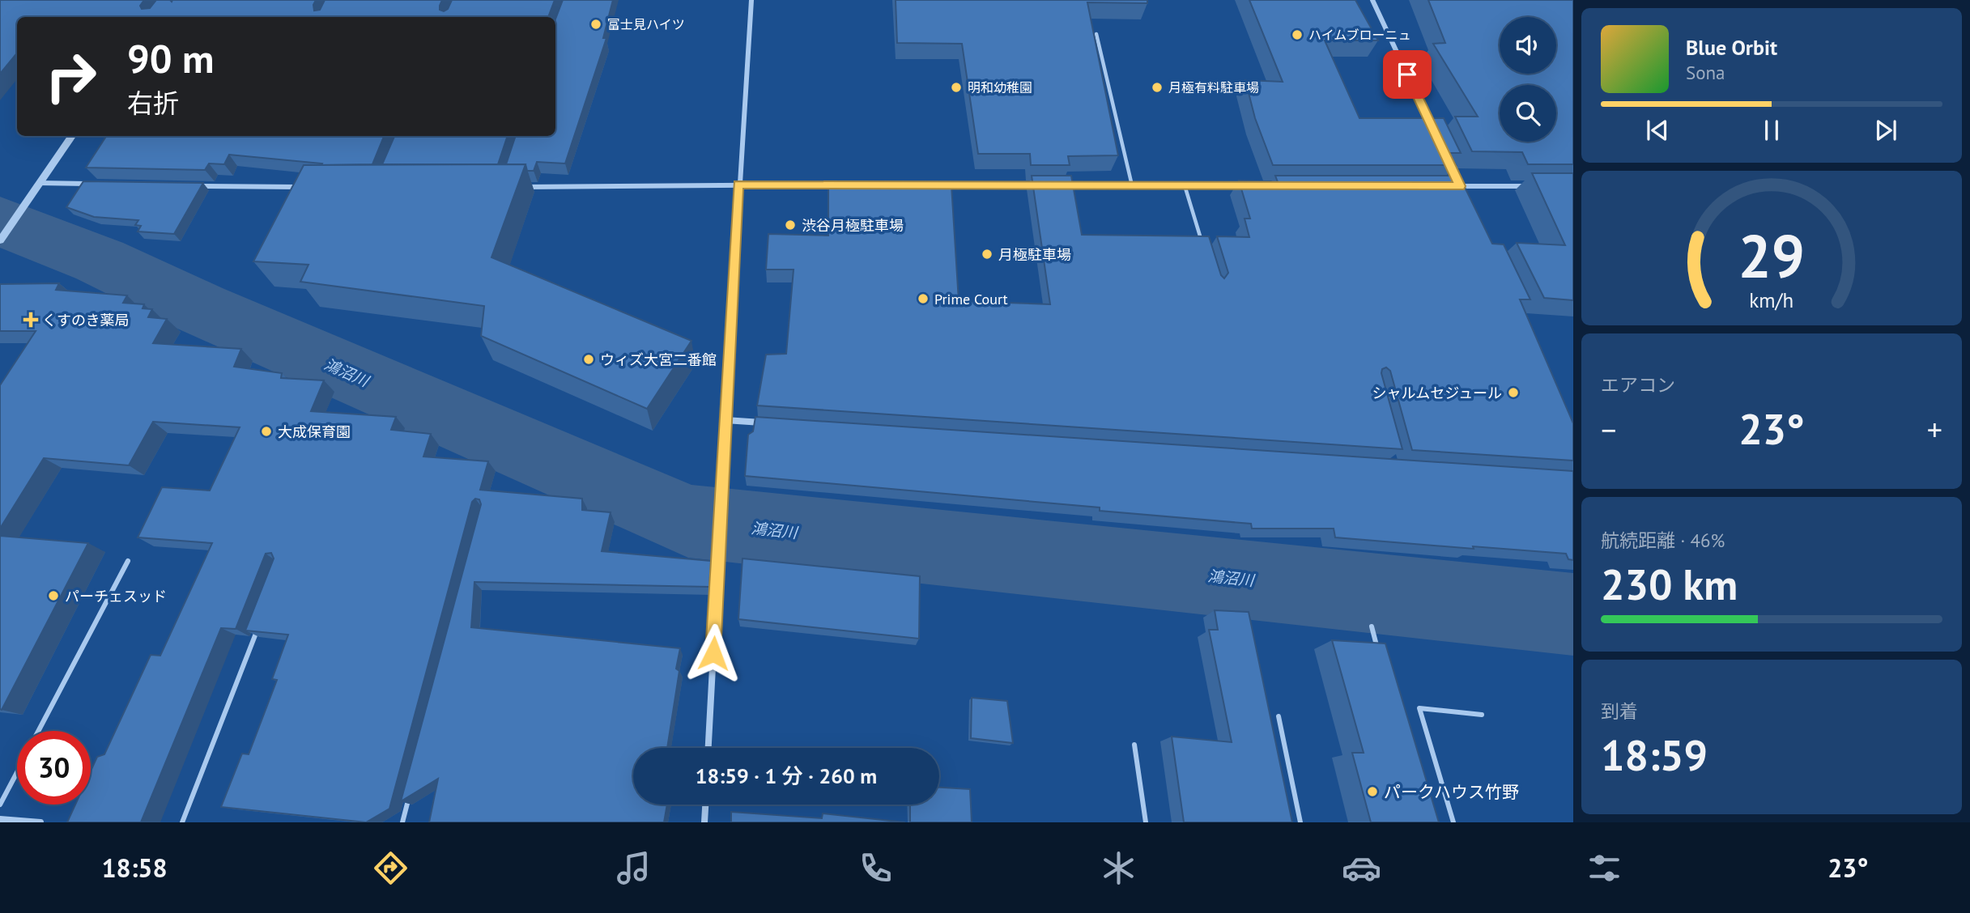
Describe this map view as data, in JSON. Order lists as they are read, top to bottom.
{
  "water": ["鴻沼川"],
  "places": {
    "other": [
      "富士見ハイツ",
      "ハイムブローニュ",
      "明和幼稚園",
      "月極有料駐車場",
      "渋谷月極駐車場",
      "月極駐車場",
      "Prime Court",
      "ウィズ大宮二番館",
      "シャルムセジュール",
      "大成保育園",
      "パーチェスッド",
      "パークハウス竹野"
    ],
    "health": ["くすのき薬局"]
  },
  "page": {
    "turn": ["90 m", "右折"],
    "song": ["Blue Orbit", "Sona"],
    "tile": [
      "エアコン",
      ["航続距離 · 46%", "230 km"],
      ["到着", "18:59"]
    ],
    "heat": ["−", "23°", "+"],
    "limit": "30",
    "trip": "18:59 · 1 分 · 260 m",
    "tabs": ["18:58", "23°"],
    "gauge": ["29", "km/h"]
  }
}
